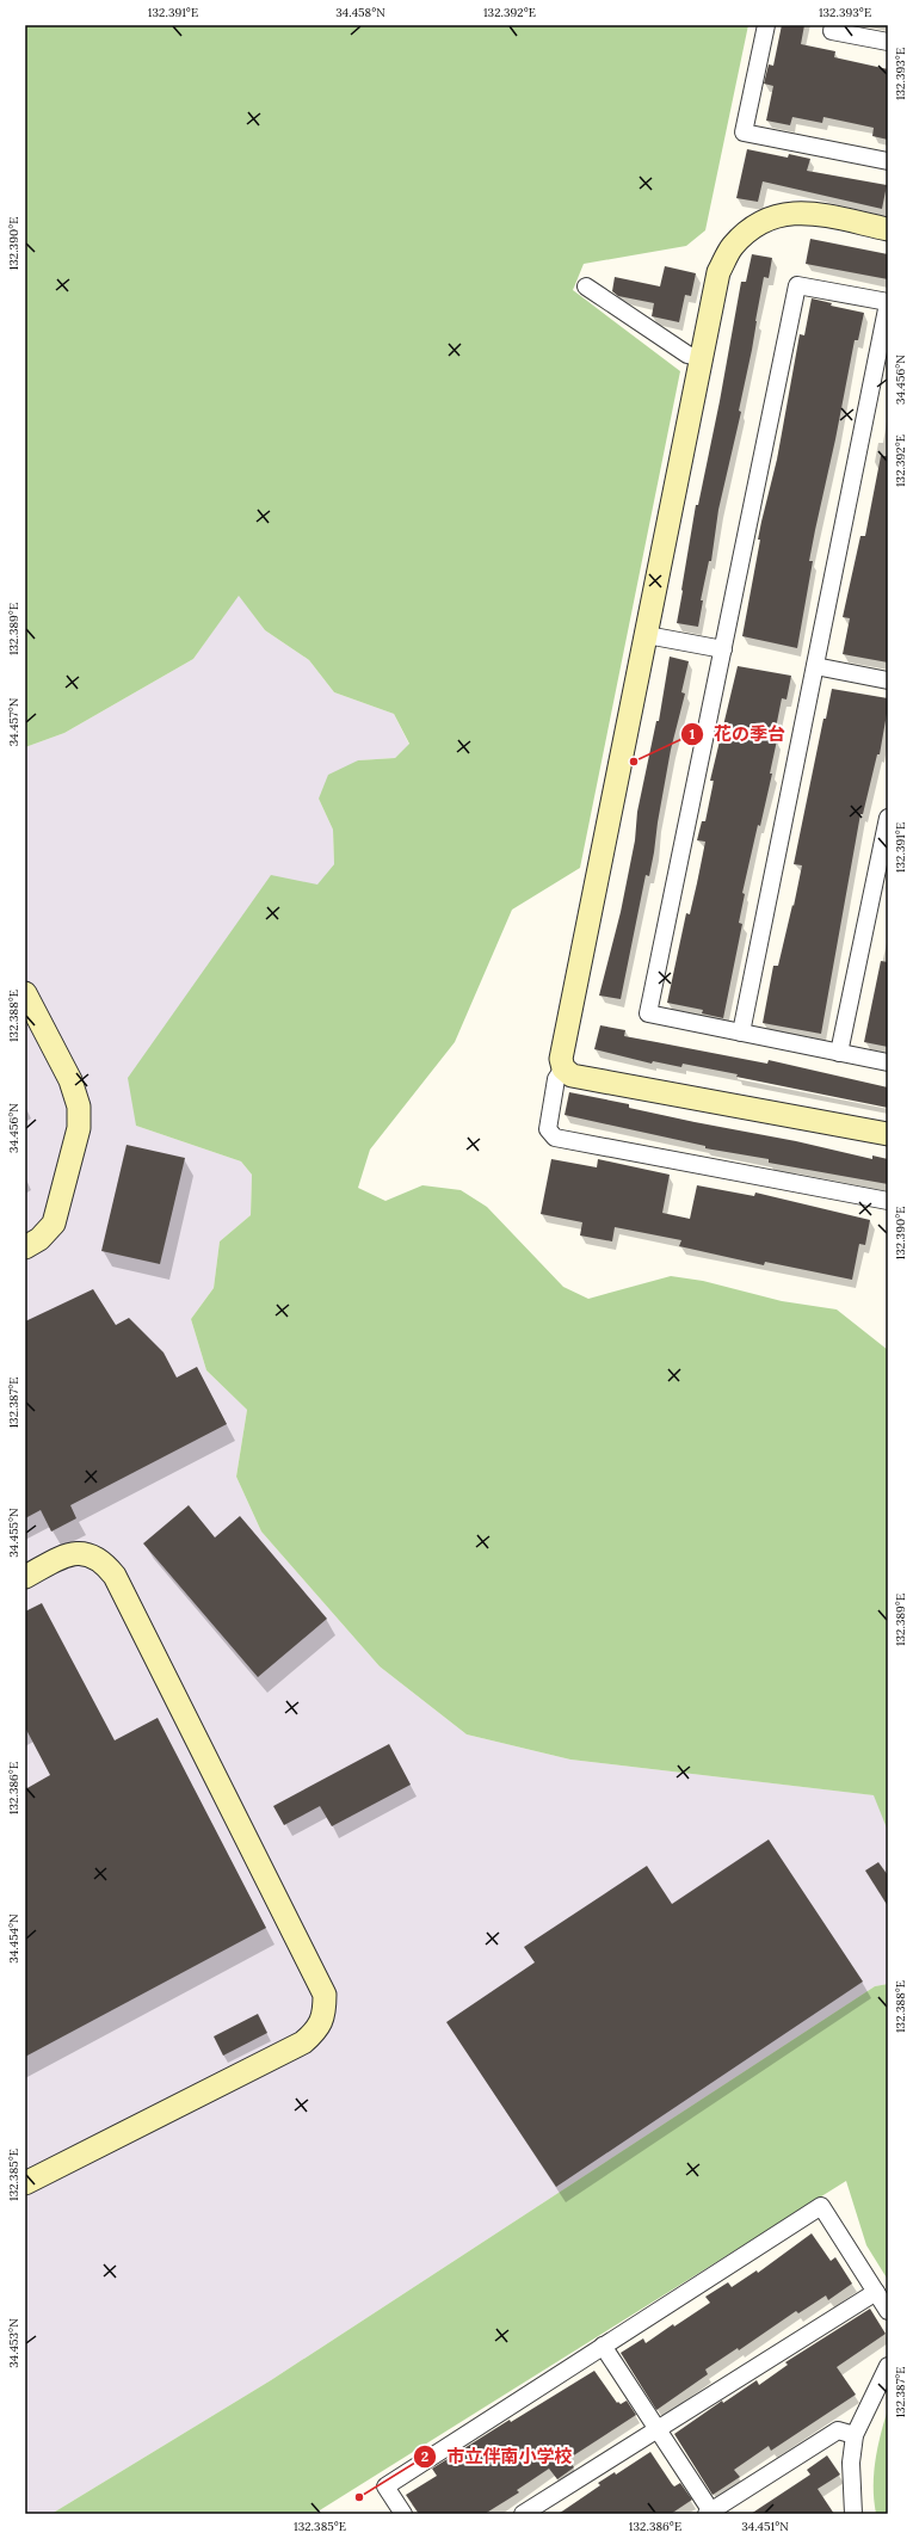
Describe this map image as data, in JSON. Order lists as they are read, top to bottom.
{
  "places": ["花の季台", "市立伴南小学校"],
  "coordinates": [
    "132.391°E",
    "34.458°N",
    "132.392°E",
    "132.393°E",
    "132.390°E",
    "34.456°N",
    "132.389°E",
    "34.457°N",
    "132.388°E",
    "132.387°E",
    "34.455°N",
    "132.386°E",
    "34.454°N",
    "132.385°E",
    "34.453°N",
    "34.451°N"
  ]
}
